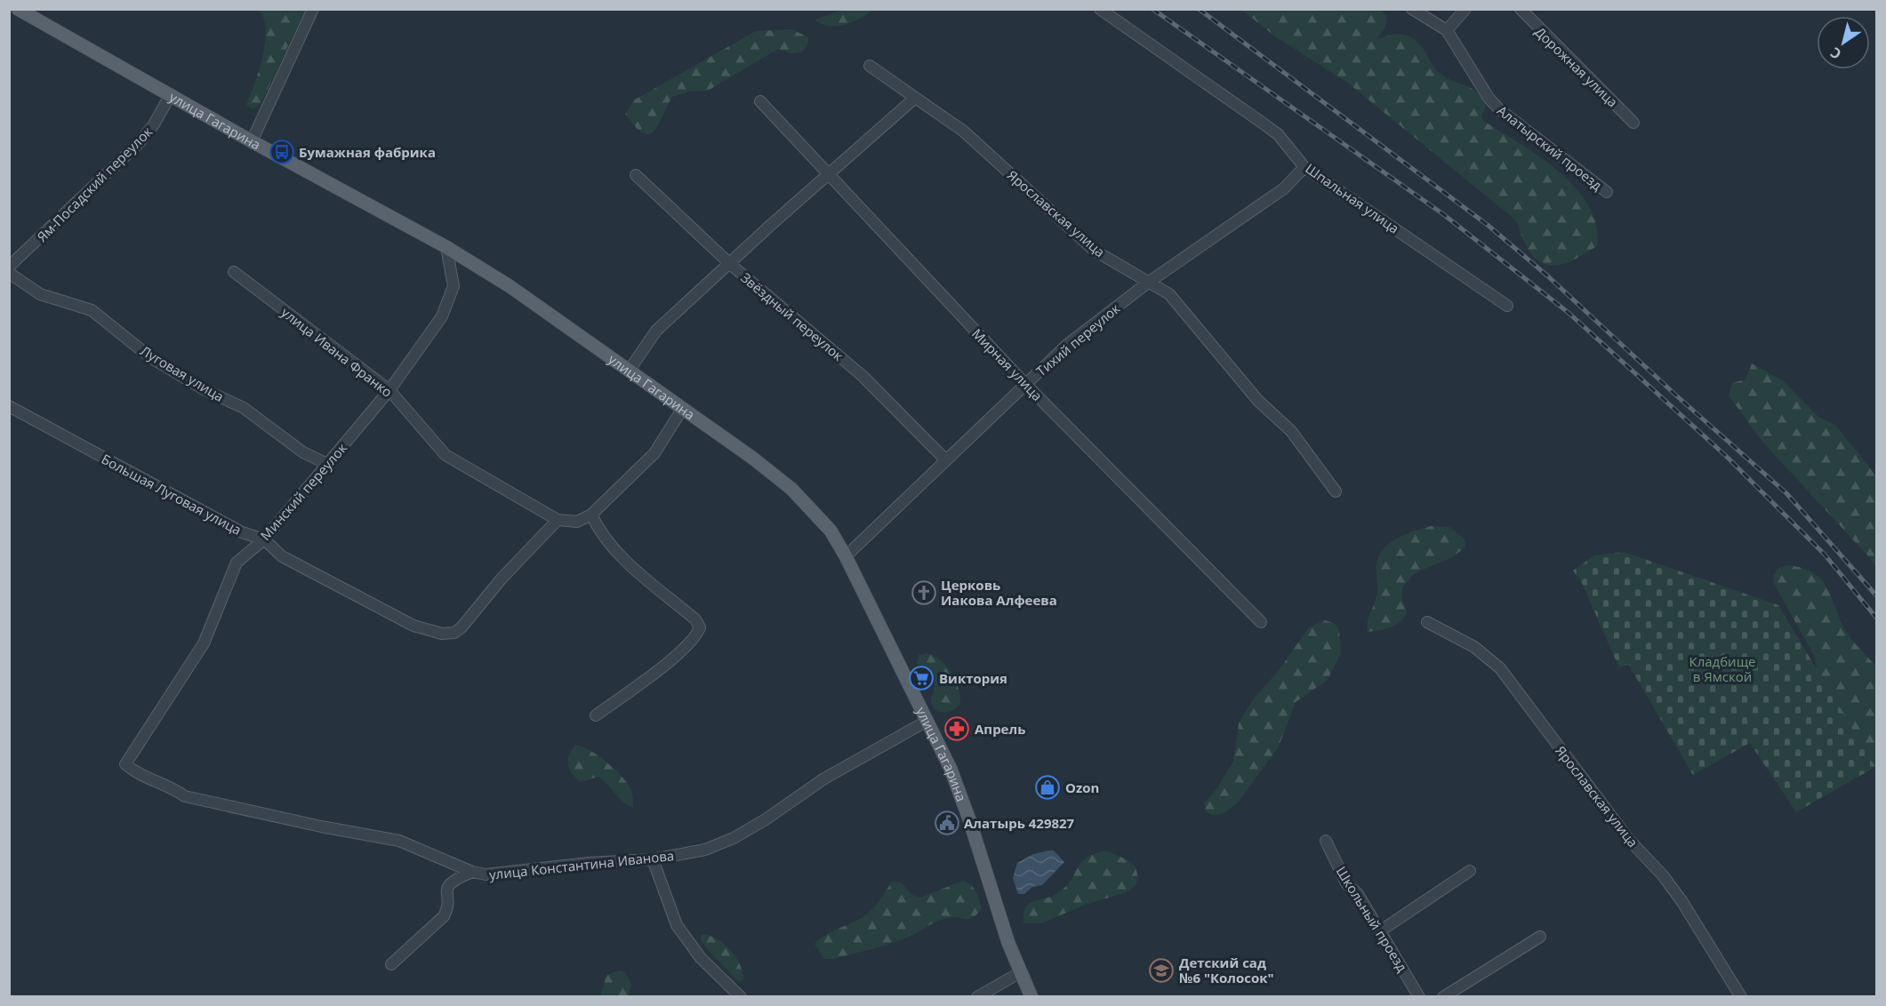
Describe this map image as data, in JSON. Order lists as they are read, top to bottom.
{
  "streets": {
    "main road": ["улица Гагарина"],
    "street": [
      "Дорожная улица",
      "Алатырский проезд",
      "Ям-Посадский переулок",
      "Шпальная улица",
      "Ярославская улица",
      "Звёздный переулок",
      "Тихий переулок",
      "улица Ивана Франко",
      "Мирная улица",
      "Луговая улица",
      "Минский переулок",
      "Большая Луговая улица",
      "улица Константина Иванова",
      "Школьный проезд"
    ]
  },
  "crossings": [
    ["улица Гагарина", "Ям-Посадский переулок"],
    ["улица Гагарина", "Тихий переулок"],
    ["улица Гагарина", "Минский переулок"],
    ["улица Гагарина", "улица Константина Иванова"],
    ["Шпальная улица", "Тихий переулок"],
    ["Ярославская улица", "Тихий переулок"],
    ["Звёздный переулок", "Тихий переулок"],
    ["Тихий переулок", "Мирная улица"],
    ["улица Ивана Франко", "Минский переулок"],
    ["улица Ивана Франко", "Большая Луговая улица"],
    ["Луговая улица", "Минский переулок"],
    ["Минский переулок", "Большая Луговая улица"],
    ["Минский переулок", "улица Константина Иванова"]
  ],
  "parks": ["Кладбище в Ямской"],
  "places": {
    "bus stop": ["Бумажная фабрика"],
    "church": ["Церковь Иакова Алфеева"],
    "supermarket": ["Виктория"],
    "pharmacy": ["Апрель"],
    "shop": ["Ozon"],
    "public building": ["Алатырь 429827"],
    "school or university": ["Детский сад №6 \"Колосок\""]
  },
  "north": "bottom left"
}
